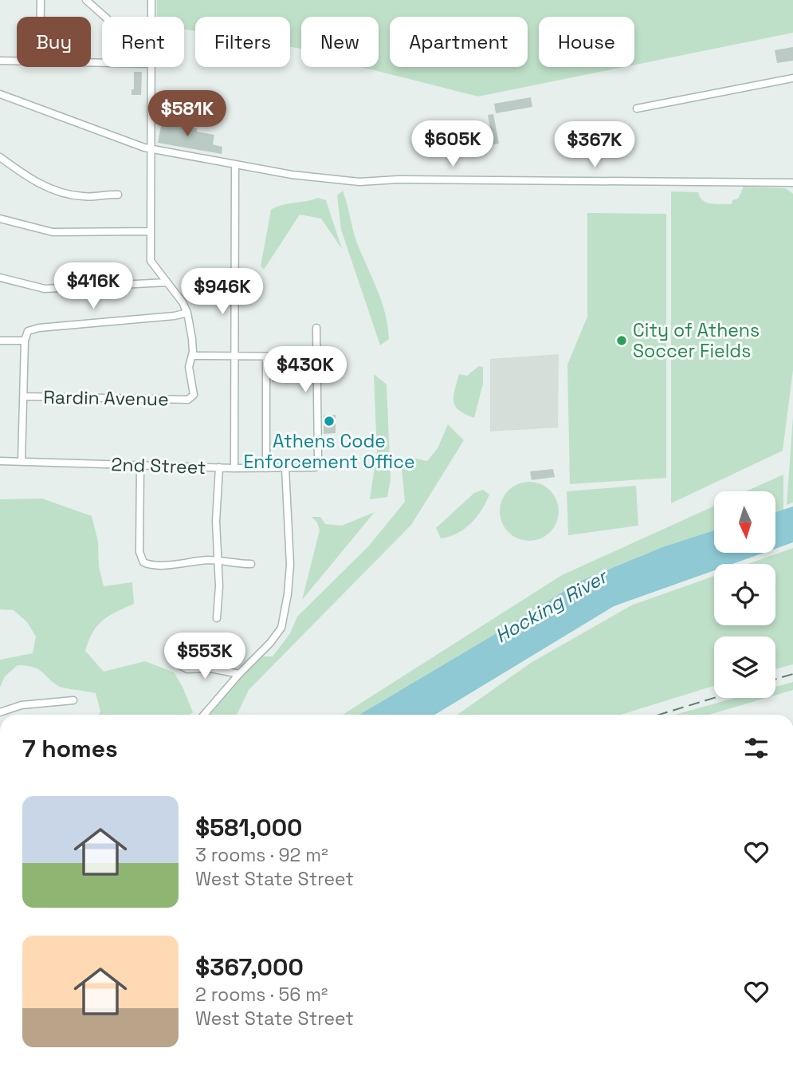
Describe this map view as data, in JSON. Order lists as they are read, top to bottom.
{
  "streets": {
    "street": ["Rardin Avenue", "2nd Street"]
  },
  "water": ["Hocking River"],
  "places": ["City of Athens Soccer Fields", "Athens Code Enforcement Office"],
  "north": "bottom",
  "page": {
    "chip": [
      "Buy",
      "Rent",
      "Filters",
      "New",
      "Apartment",
      "House"
    ],
    "price": [
      "$581K",
      "$605K",
      "$367K",
      "$416K",
      "$946K",
      "$430K",
      "$553K"
    ],
    "heading": "7 homes",
    "list": [
      {
        "name": "$581,000",
        "note": "3 rooms · 92 m² · West State Street"
      },
      {
        "name": "$367,000",
        "note": "2 rooms · 56 m² · West State Street"
      }
    ]
  }
}
